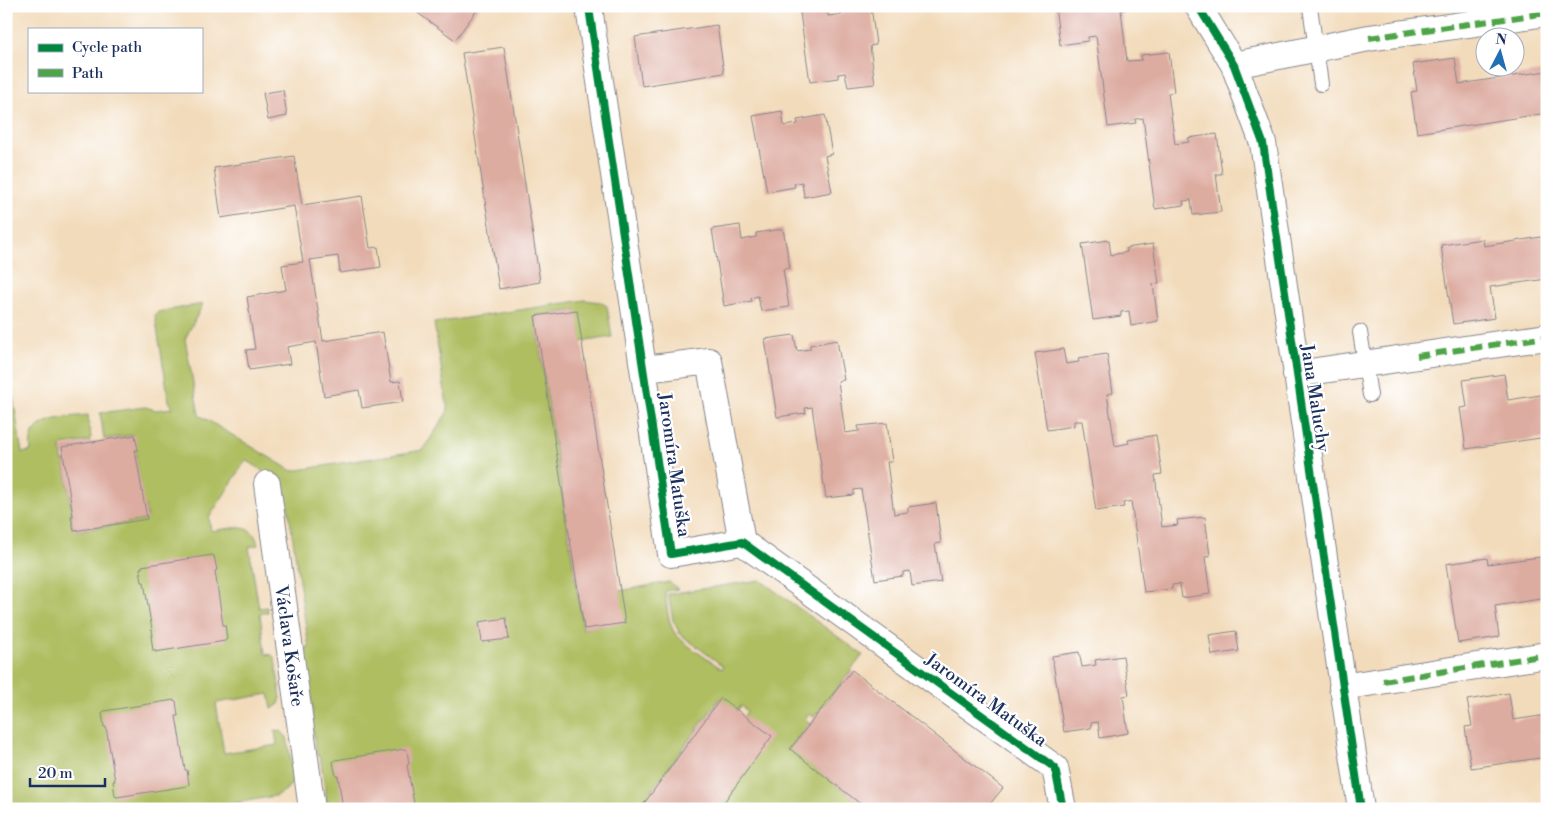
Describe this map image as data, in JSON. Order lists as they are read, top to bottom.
{
  "streets": {
    "street": ["Jana Maluchy", "Jaromíra Matuška", "Václava Košaře"]
  },
  "legend": ["Cycle path", "Path"],
  "scale_bar": "20 m",
  "north": "top"
}
